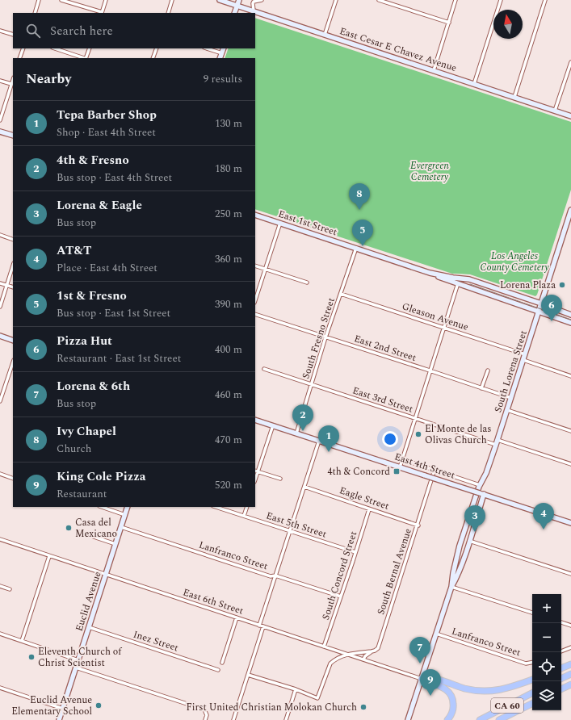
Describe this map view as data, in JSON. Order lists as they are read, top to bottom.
{
  "streets": {
    "highway": ["CA 60"],
    "street": [
      "East Cesar E Chavez Avenue",
      "East 1st Street",
      "Gleason Avenue",
      "South Fresno Street",
      "East 2nd Street",
      "South Lorena Street",
      "East 3rd Street",
      "East 4th Street",
      "Eagle Street",
      "East 5th Street",
      "Lanfranco Street",
      "South Bernal Avenue",
      "South Concord Street",
      "Euclid Avenue",
      "East 6th Street",
      "Inez Street"
    ]
  },
  "crossings": [
    ["East 1st Street", "South Fresno Street"],
    ["East 1st Street", "South Lorena Street"],
    ["Gleason Avenue", "South Fresno Street"],
    ["Gleason Avenue", "South Lorena Street"],
    ["South Fresno Street", "East 2nd Street"],
    ["South Fresno Street", "East 3rd Street"],
    ["South Fresno Street", "East 4th Street"],
    ["East 2nd Street", "South Lorena Street"],
    ["South Lorena Street", "East 3rd Street"],
    ["South Lorena Street", "East 4th Street"],
    ["South Lorena Street", "Lanfranco Street"],
    ["South Lorena Street", "East 6th Street"],
    ["East 4th Street", "South Bernal Avenue"],
    ["Eagle Street", "South Bernal Avenue"],
    ["Eagle Street", "South Concord Street"],
    ["East 5th Street", "South Concord Street"],
    ["Lanfranco Street", "South Concord Street"],
    ["Lanfranco Street", "Euclid Avenue"],
    ["South Bernal Avenue", "East 6th Street"],
    ["South Concord Street", "East 6th Street"],
    ["Euclid Avenue", "East 6th Street"],
    ["Euclid Avenue", "Inez Street"]
  ],
  "parks": ["Evergreen Cemetery", "Los Angeles County Cemetery"],
  "places": {
    "other": [
      "Lorena Plaza",
      "El Monte de las Olivas Church",
      "Casa del Mexicano",
      "Eleventh Church of Christ Scientist",
      "Euclid Avenue Elementary School",
      "First United Christian Molokan Church"
    ],
    "transit": ["4th & Concord"]
  },
  "north": "top",
  "page": {
    "search": "Search here",
    "heading": ["Nearby", "9 results"],
    "list": [
      {
        "mark": "1",
        "name": "Tepa Barber Shop",
        "note": "Shop · East 4th Street",
        "value": "130 m"
      },
      {
        "mark": "2",
        "name": "4th & Fresno",
        "note": "Bus stop · East 4th Street",
        "value": "180 m"
      },
      {
        "mark": "3",
        "name": "Lorena & Eagle",
        "note": "Bus stop",
        "value": "250 m"
      },
      {
        "mark": "4",
        "name": "AT&T",
        "note": "Place · East 4th Street",
        "value": "360 m"
      },
      {
        "mark": "5",
        "name": "1st & Fresno",
        "note": "Bus stop · East 1st Street",
        "value": "390 m"
      },
      {
        "mark": "6",
        "name": "Pizza Hut",
        "note": "Restaurant · East 1st Street",
        "value": "400 m"
      },
      {
        "mark": "7",
        "name": "Lorena & 6th",
        "note": "Bus stop",
        "value": "460 m"
      },
      {
        "mark": "8",
        "name": "Ivy Chapel",
        "note": "Church",
        "value": "470 m"
      },
      {
        "mark": "9",
        "name": "King Cole Pizza",
        "note": "Restaurant",
        "value": "520 m"
      }
    ],
    "pins": [
      "8",
      "5",
      "6",
      "2",
      "1",
      "4",
      "3",
      "7",
      "9"
    ],
    "map_buttons": ["+", "−"]
  }
}
